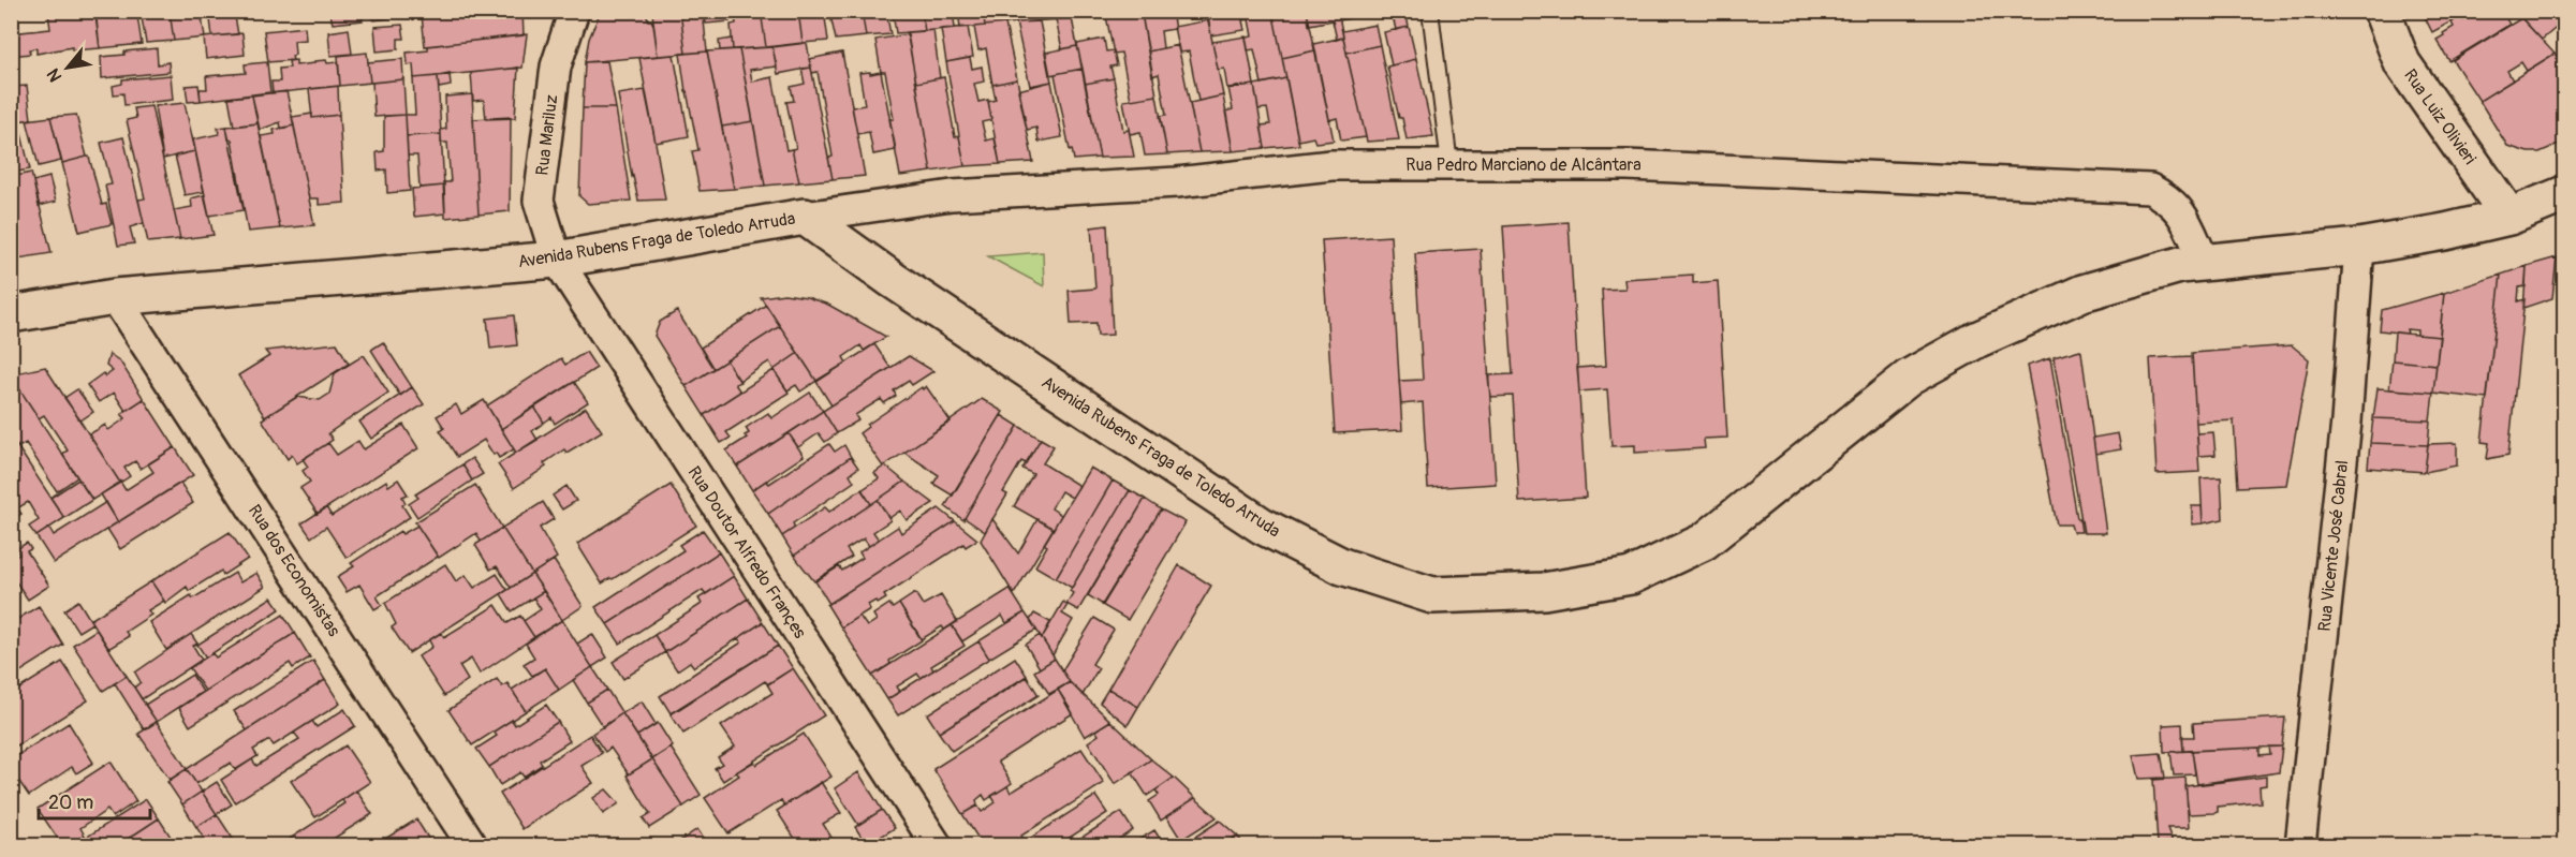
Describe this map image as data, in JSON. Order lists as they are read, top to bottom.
{
  "streets": {
    "street": [
      "Rua Luiz Olivieri",
      "Rua Mariluz",
      "Rua Pedro Marciano de Alcântara",
      "Avenida Rubens Fraga de Toledo Arruda",
      "Rua Vicente José Cabral",
      "Rua Doutor Alfredo Françes",
      "Rua dos Economistas"
    ]
  },
  "crossings": [
    ["Rua Luiz Olivieri", "Avenida Rubens Fraga de Toledo Arruda"],
    ["Rua Mariluz", "Avenida Rubens Fraga de Toledo Arruda"],
    ["Rua Mariluz", "Rua Doutor Alfredo Françes"],
    ["Rua Pedro Marciano de Alcântara", "Avenida Rubens Fraga de Toledo Arruda"],
    ["Avenida Rubens Fraga de Toledo Arruda", "Rua Vicente José Cabral"],
    ["Avenida Rubens Fraga de Toledo Arruda", "Rua Doutor Alfredo Françes"],
    ["Avenida Rubens Fraga de Toledo Arruda", "Rua dos Economistas"]
  ],
  "scale_bar": "20 m",
  "north": "bottom left"
}
